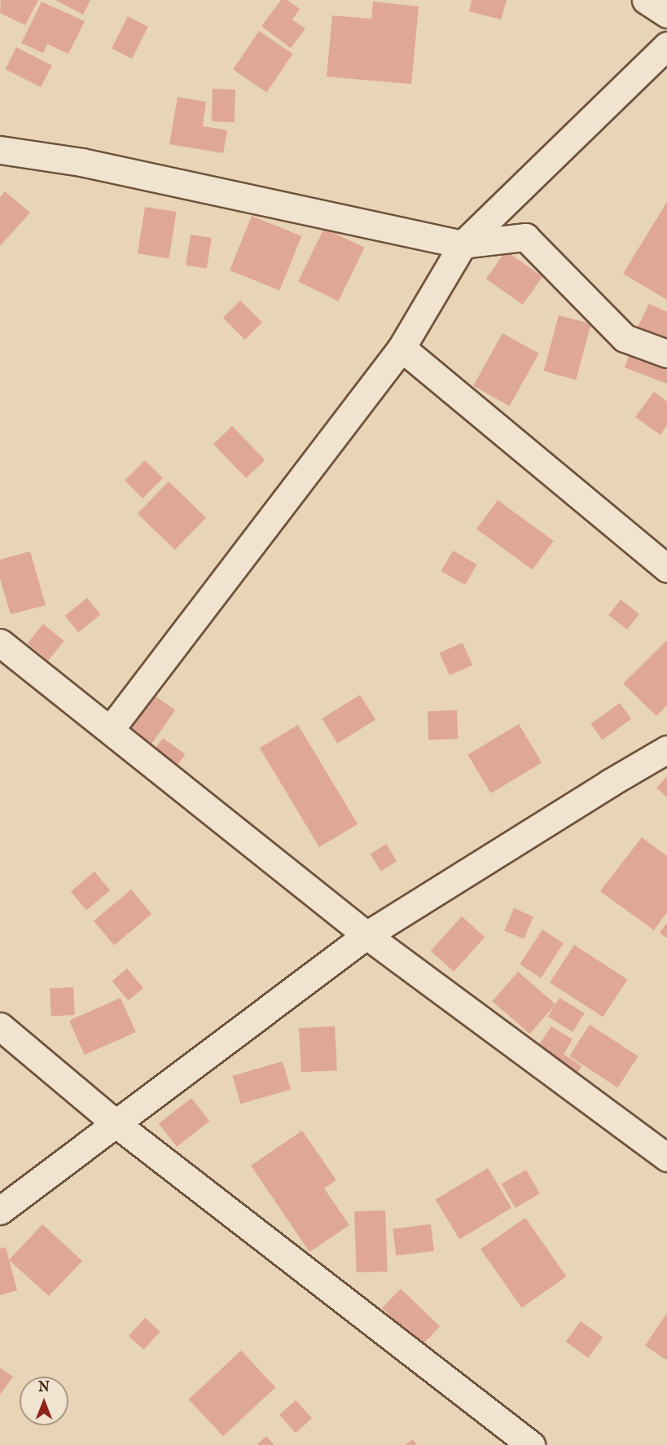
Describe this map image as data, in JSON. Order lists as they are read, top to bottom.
{
  "north": "top"
}
